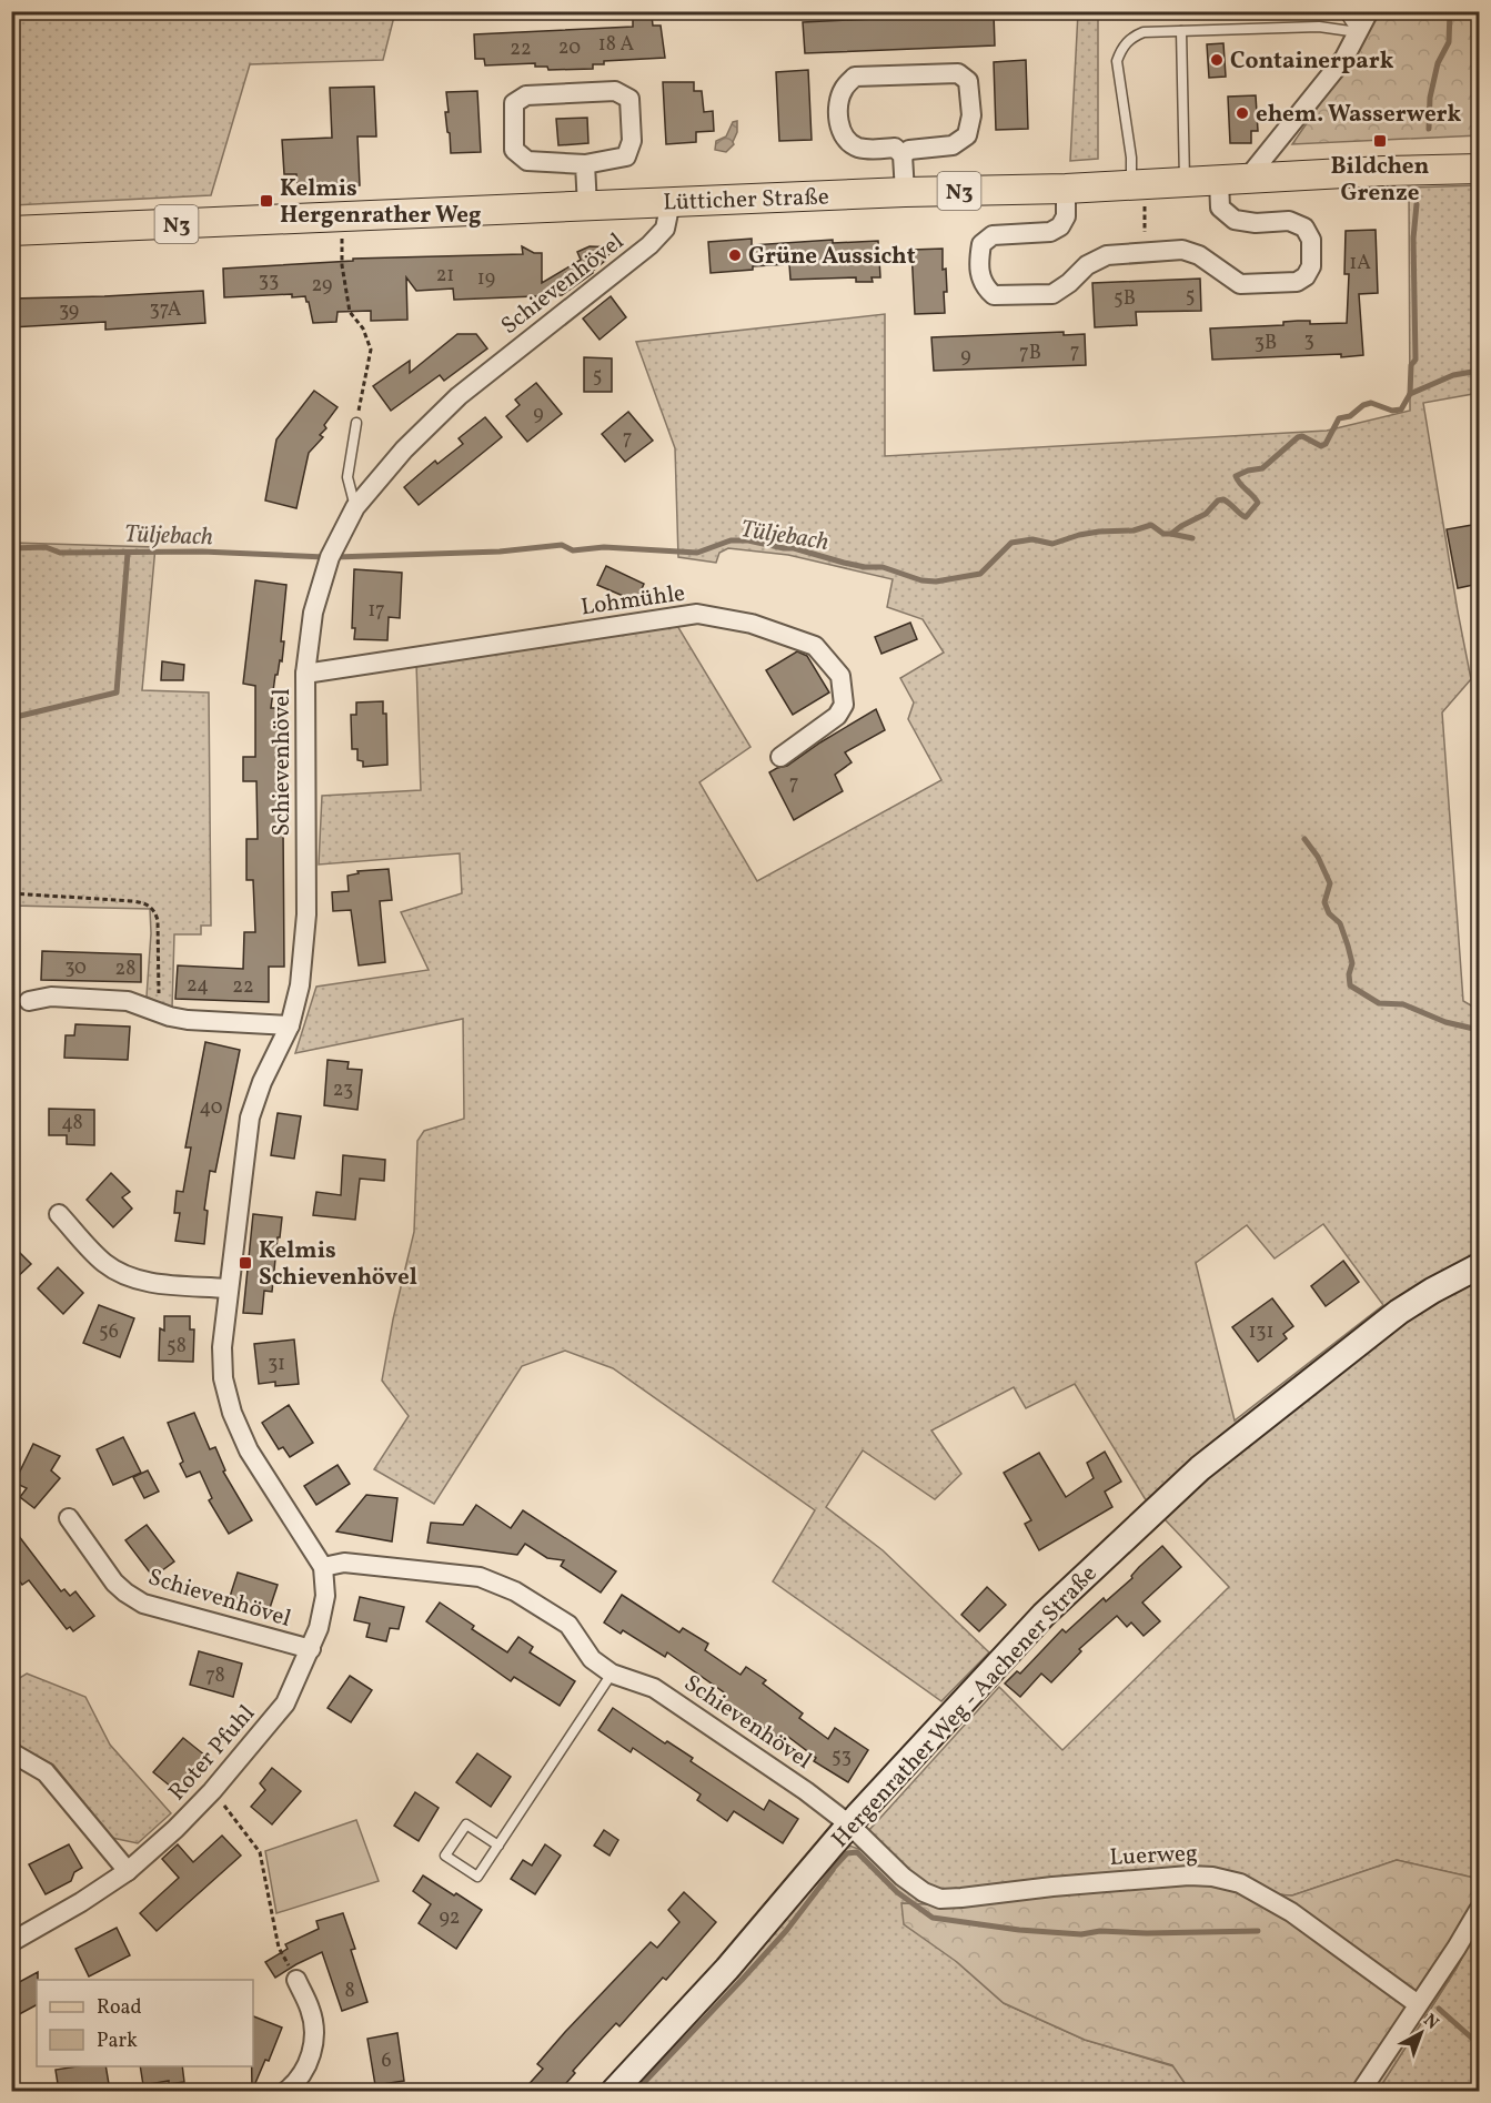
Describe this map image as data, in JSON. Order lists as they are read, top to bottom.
{
  "streets": {
    "main road": ["N3", "Lütticher Straße"],
    "street": [
      "Schievenhövel",
      "Lohmühle",
      "Hergenrather Weg - Aachener Straße",
      "Roter Pfuhl",
      "Luerweg"
    ]
  },
  "crossings": [
    ["Lütticher Straße", "Schievenhövel"],
    ["Schievenhövel", "Lohmühle"],
    ["Schievenhövel", "Hergenrather Weg - Aachener Straße"],
    ["Schievenhövel", "Roter Pfuhl"],
    ["Schievenhövel", "Luerweg"],
    ["Hergenrather Weg - Aachener Straße", "Luerweg"]
  ],
  "water": ["Tüljebach"],
  "places": {
    "other": ["Containerpark", "ehem. Wasserwerk", "Grüne Aussicht"],
    "transit": ["Bildchen Grenze", "Kelmis Hergenrather Weg", "Kelmis Schievenhövel"]
  },
  "house_numbers": [
    "18 A",
    "20",
    "22",
    "1A",
    "21",
    "19",
    "33",
    "29",
    "5",
    "5B",
    "37A",
    "39",
    "3",
    "3B",
    "7",
    "7B",
    "9",
    "5",
    "9",
    "7",
    "17",
    "7",
    "30",
    "28",
    "24",
    "22",
    "23",
    "40",
    "48",
    "56",
    "131",
    "58",
    "31",
    "78",
    "53",
    "92",
    "8",
    "6"
  ],
  "legend": ["Road", "Park"],
  "north": "top right"
}
